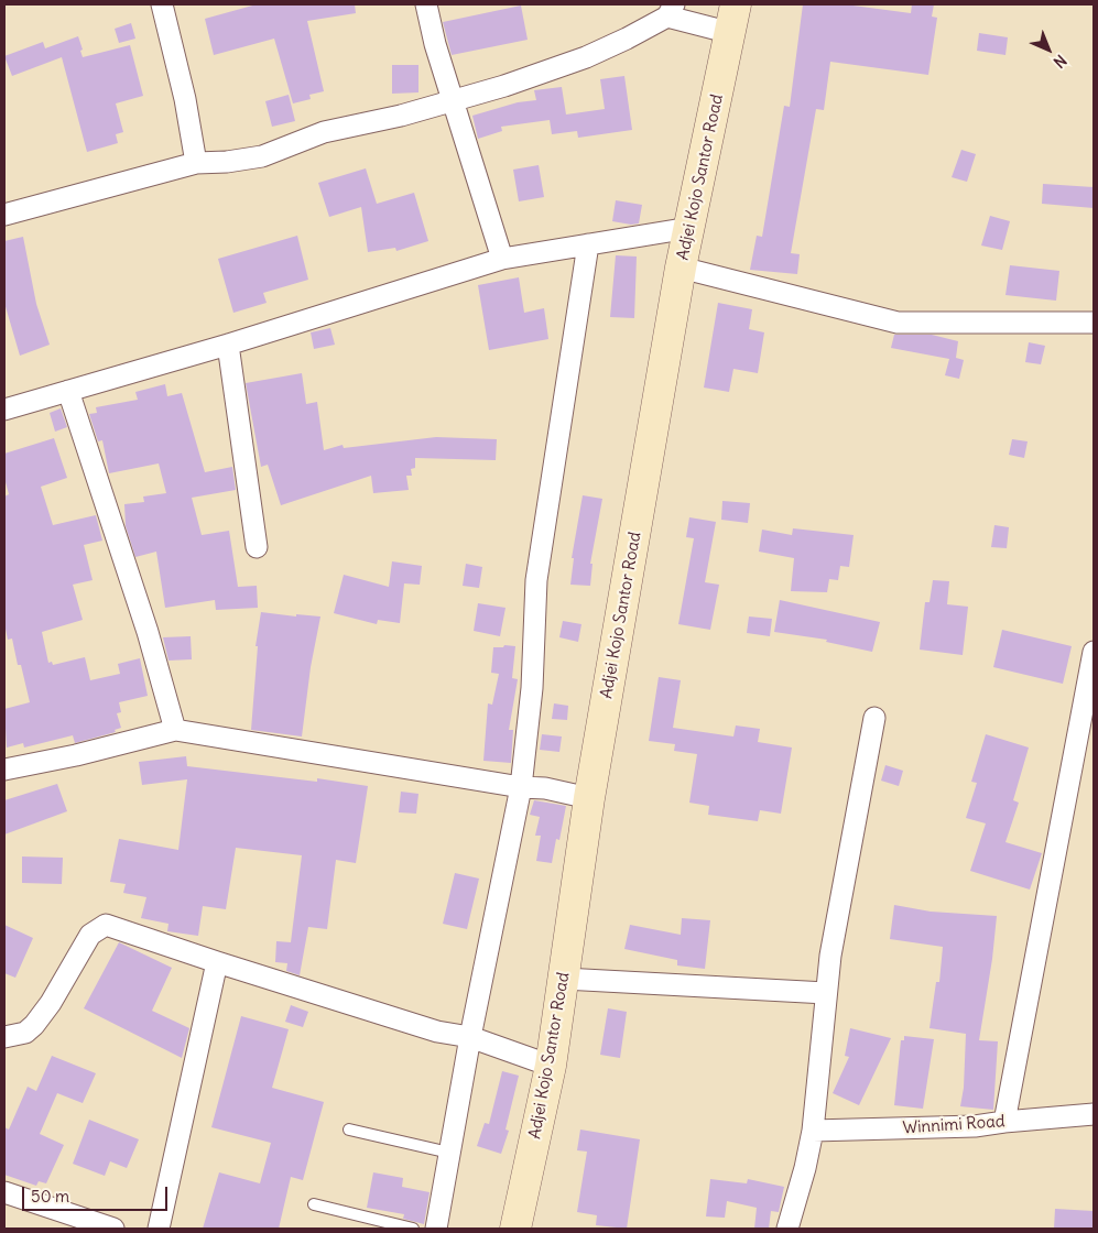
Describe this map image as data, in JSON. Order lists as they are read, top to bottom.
{
  "streets": {
    "street": ["Adjei Kojo Santor Road", "Winnimi Road"]
  },
  "scale_bar": "50 m",
  "north": "bottom right"
}
